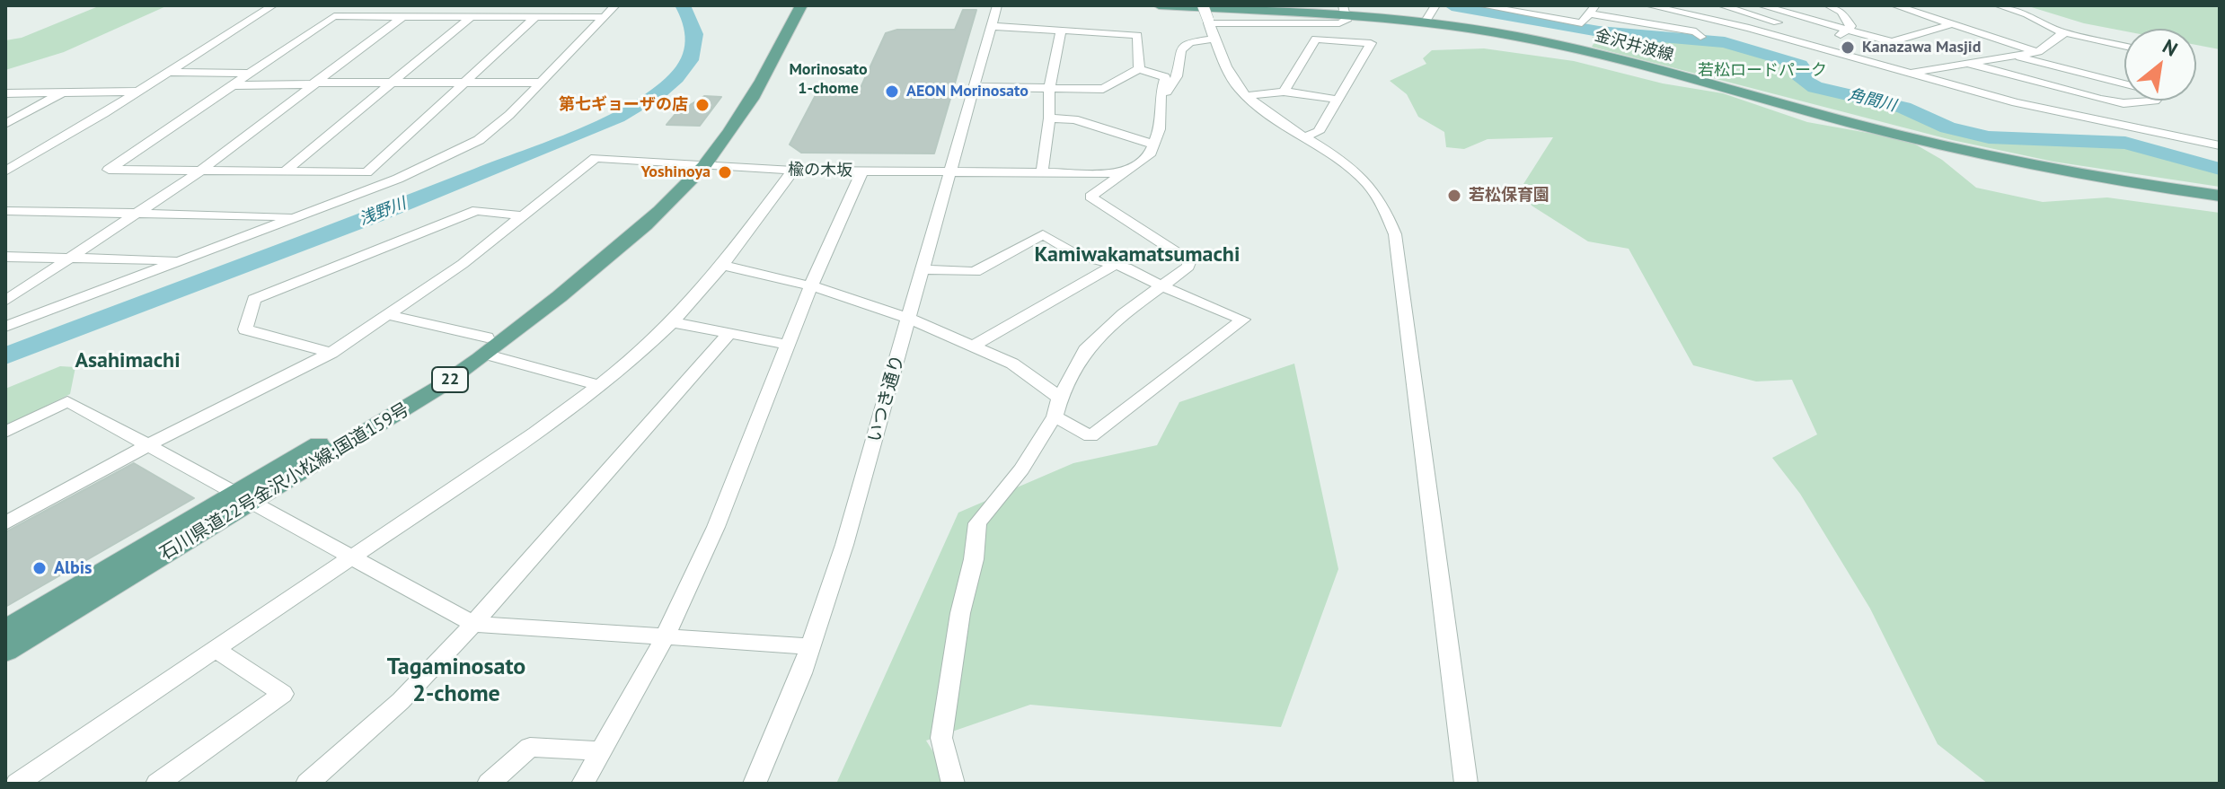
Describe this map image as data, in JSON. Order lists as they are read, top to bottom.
{
  "streets": {
    "main road": ["金沢井波線", "22", "石川県道22号金沢小松線;国道159号"],
    "street": ["楡の木坂", "いつき通り"]
  },
  "crossings": [
    ["楡の木坂", "22"],
    ["楡の木坂", "いつき通り"],
    ["楡の木坂", "石川県道22号金沢小松線;国道159号"],
    ["22", "石川県道22号金沢小松線;国道159号"]
  ],
  "districts": [
    "Morinosato 1-chome",
    "Kamiwakamatsumachi",
    "Asahimachi",
    "Tagaminosato 2-chome"
  ],
  "water": ["角間川", "浅野川"],
  "parks": ["若松ロードパーク"],
  "places": [
    "Kanazawa Masjid",
    "AEON Morinosato",
    "第七ギョーザの店",
    "Yoshinoya",
    "若松保育園",
    "Albis"
  ],
  "north": "top right"
}
